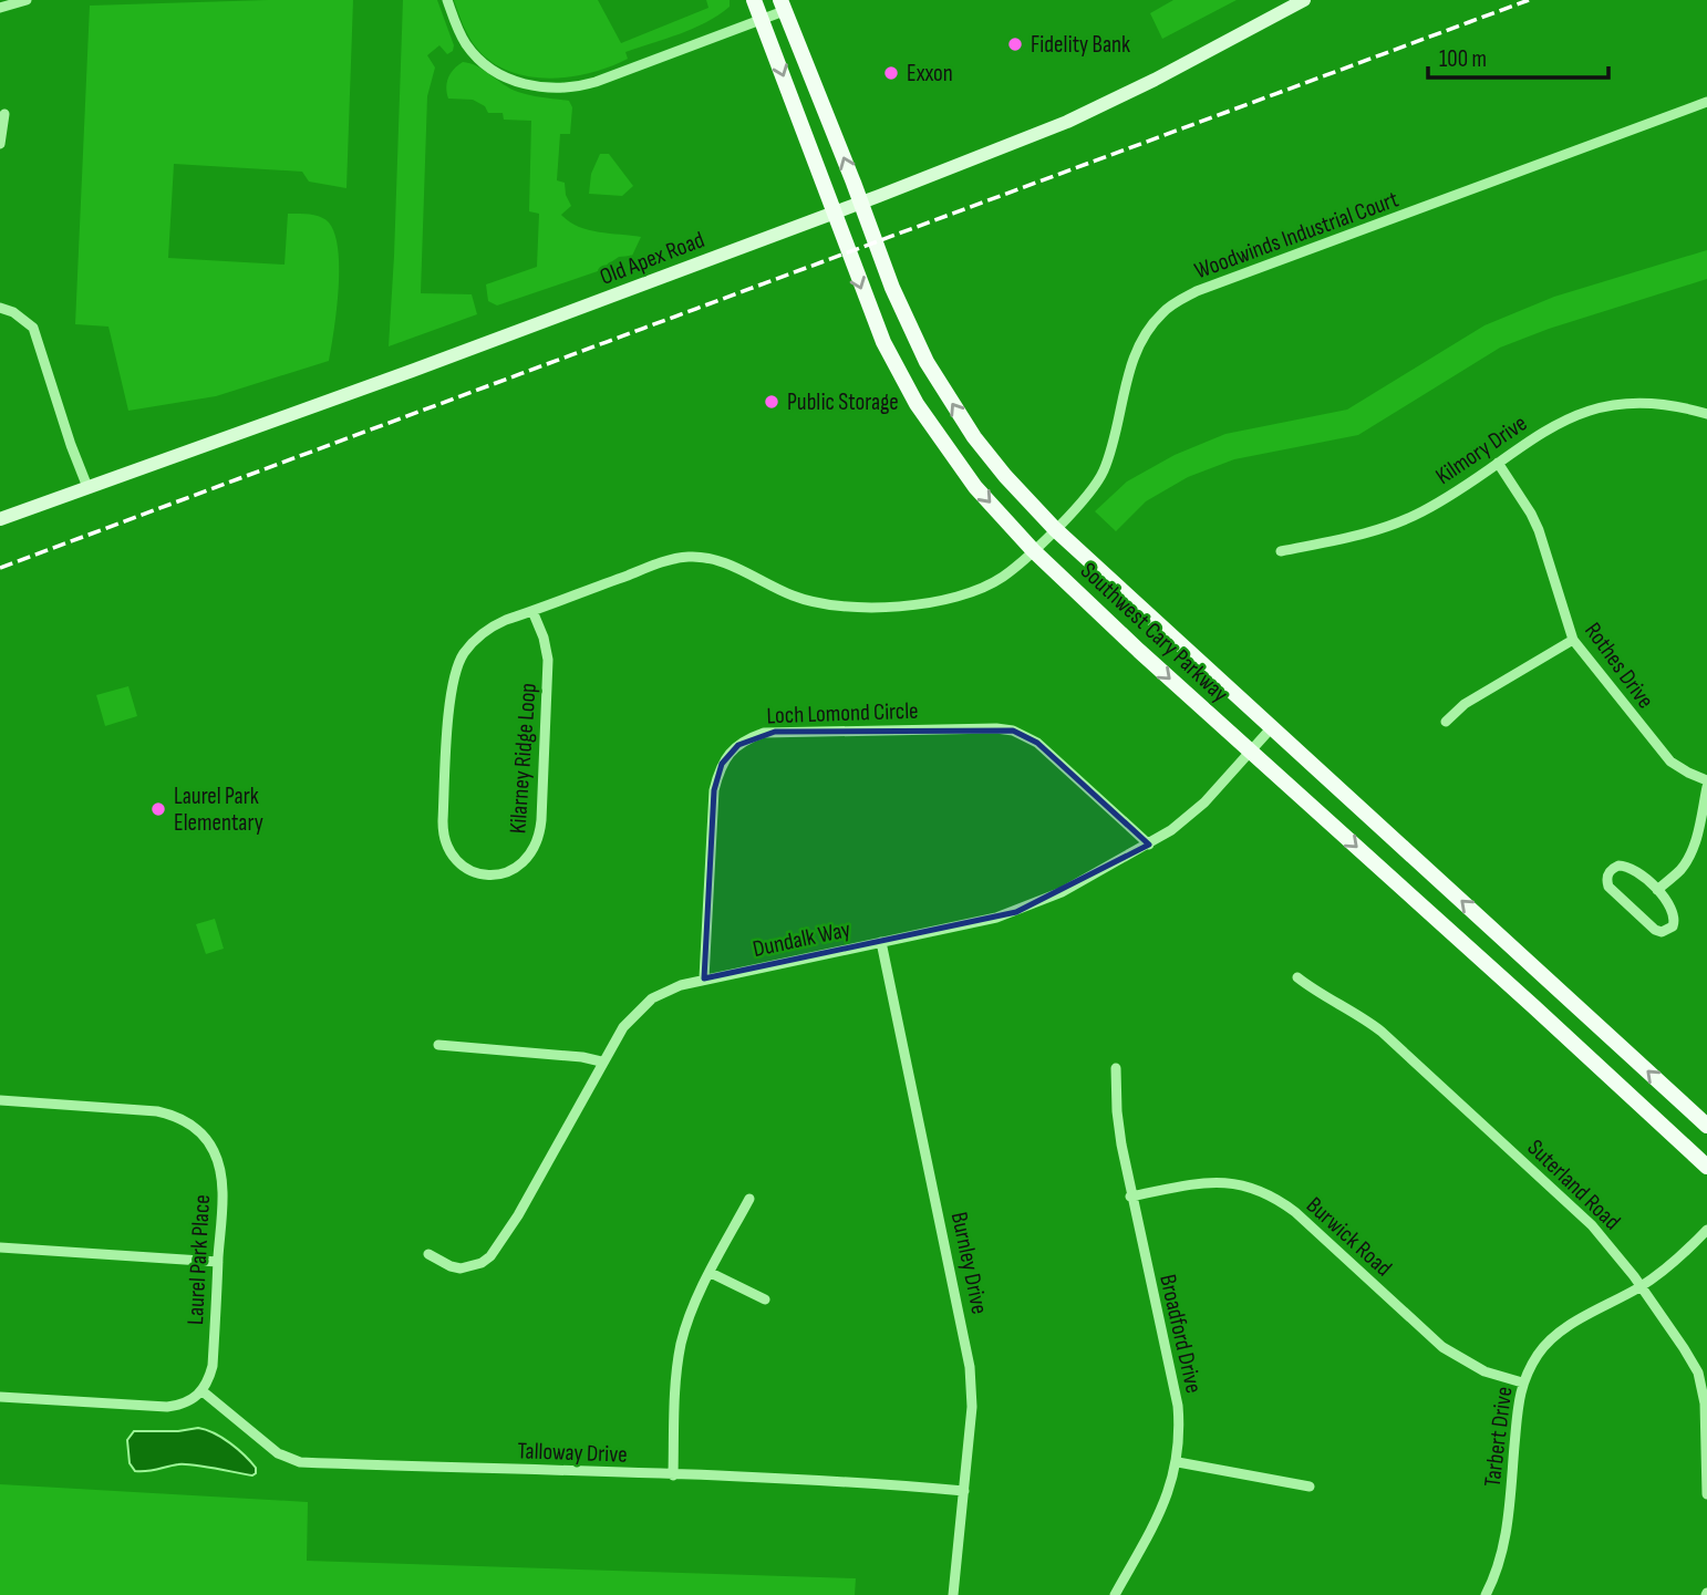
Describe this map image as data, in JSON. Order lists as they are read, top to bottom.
{
  "streets": {
    "main road": ["Old Apex Road", "Southwest Cary Parkway"],
    "street": [
      "Woodwinds Industrial Court",
      "Kilmory Drive",
      "Rothes Drive",
      "Loch Lomond Circle",
      "Kilarney Ridge Loop",
      "Dundalk Way",
      "Suterland Road",
      "Burwick Road",
      "Laurel Park Place",
      "Burnley Drive",
      "Broadford Drive",
      "Tarbert Drive",
      "Talloway Drive"
    ]
  },
  "crossings": [
    ["Woodwinds Industrial Court", "Southwest Cary Parkway"],
    ["Woodwinds Industrial Court", "Kilarney Ridge Loop"],
    ["Old Apex Road", "Southwest Cary Parkway"],
    ["Kilmory Drive", "Rothes Drive"],
    ["Southwest Cary Parkway", "Kilarney Ridge Loop"],
    ["Southwest Cary Parkway", "Dundalk Way"],
    ["Loch Lomond Circle", "Dundalk Way"],
    ["Dundalk Way", "Burnley Drive"],
    ["Suterland Road", "Tarbert Drive"],
    ["Burwick Road", "Broadford Drive"],
    ["Burwick Road", "Tarbert Drive"],
    ["Laurel Park Place", "Talloway Drive"],
    ["Burnley Drive", "Talloway Drive"]
  ],
  "places": [
    "Fidelity Bank",
    "Exxon",
    "Public Storage",
    "Laurel Park Elementary"
  ],
  "scale_bar": "100 m"
}
